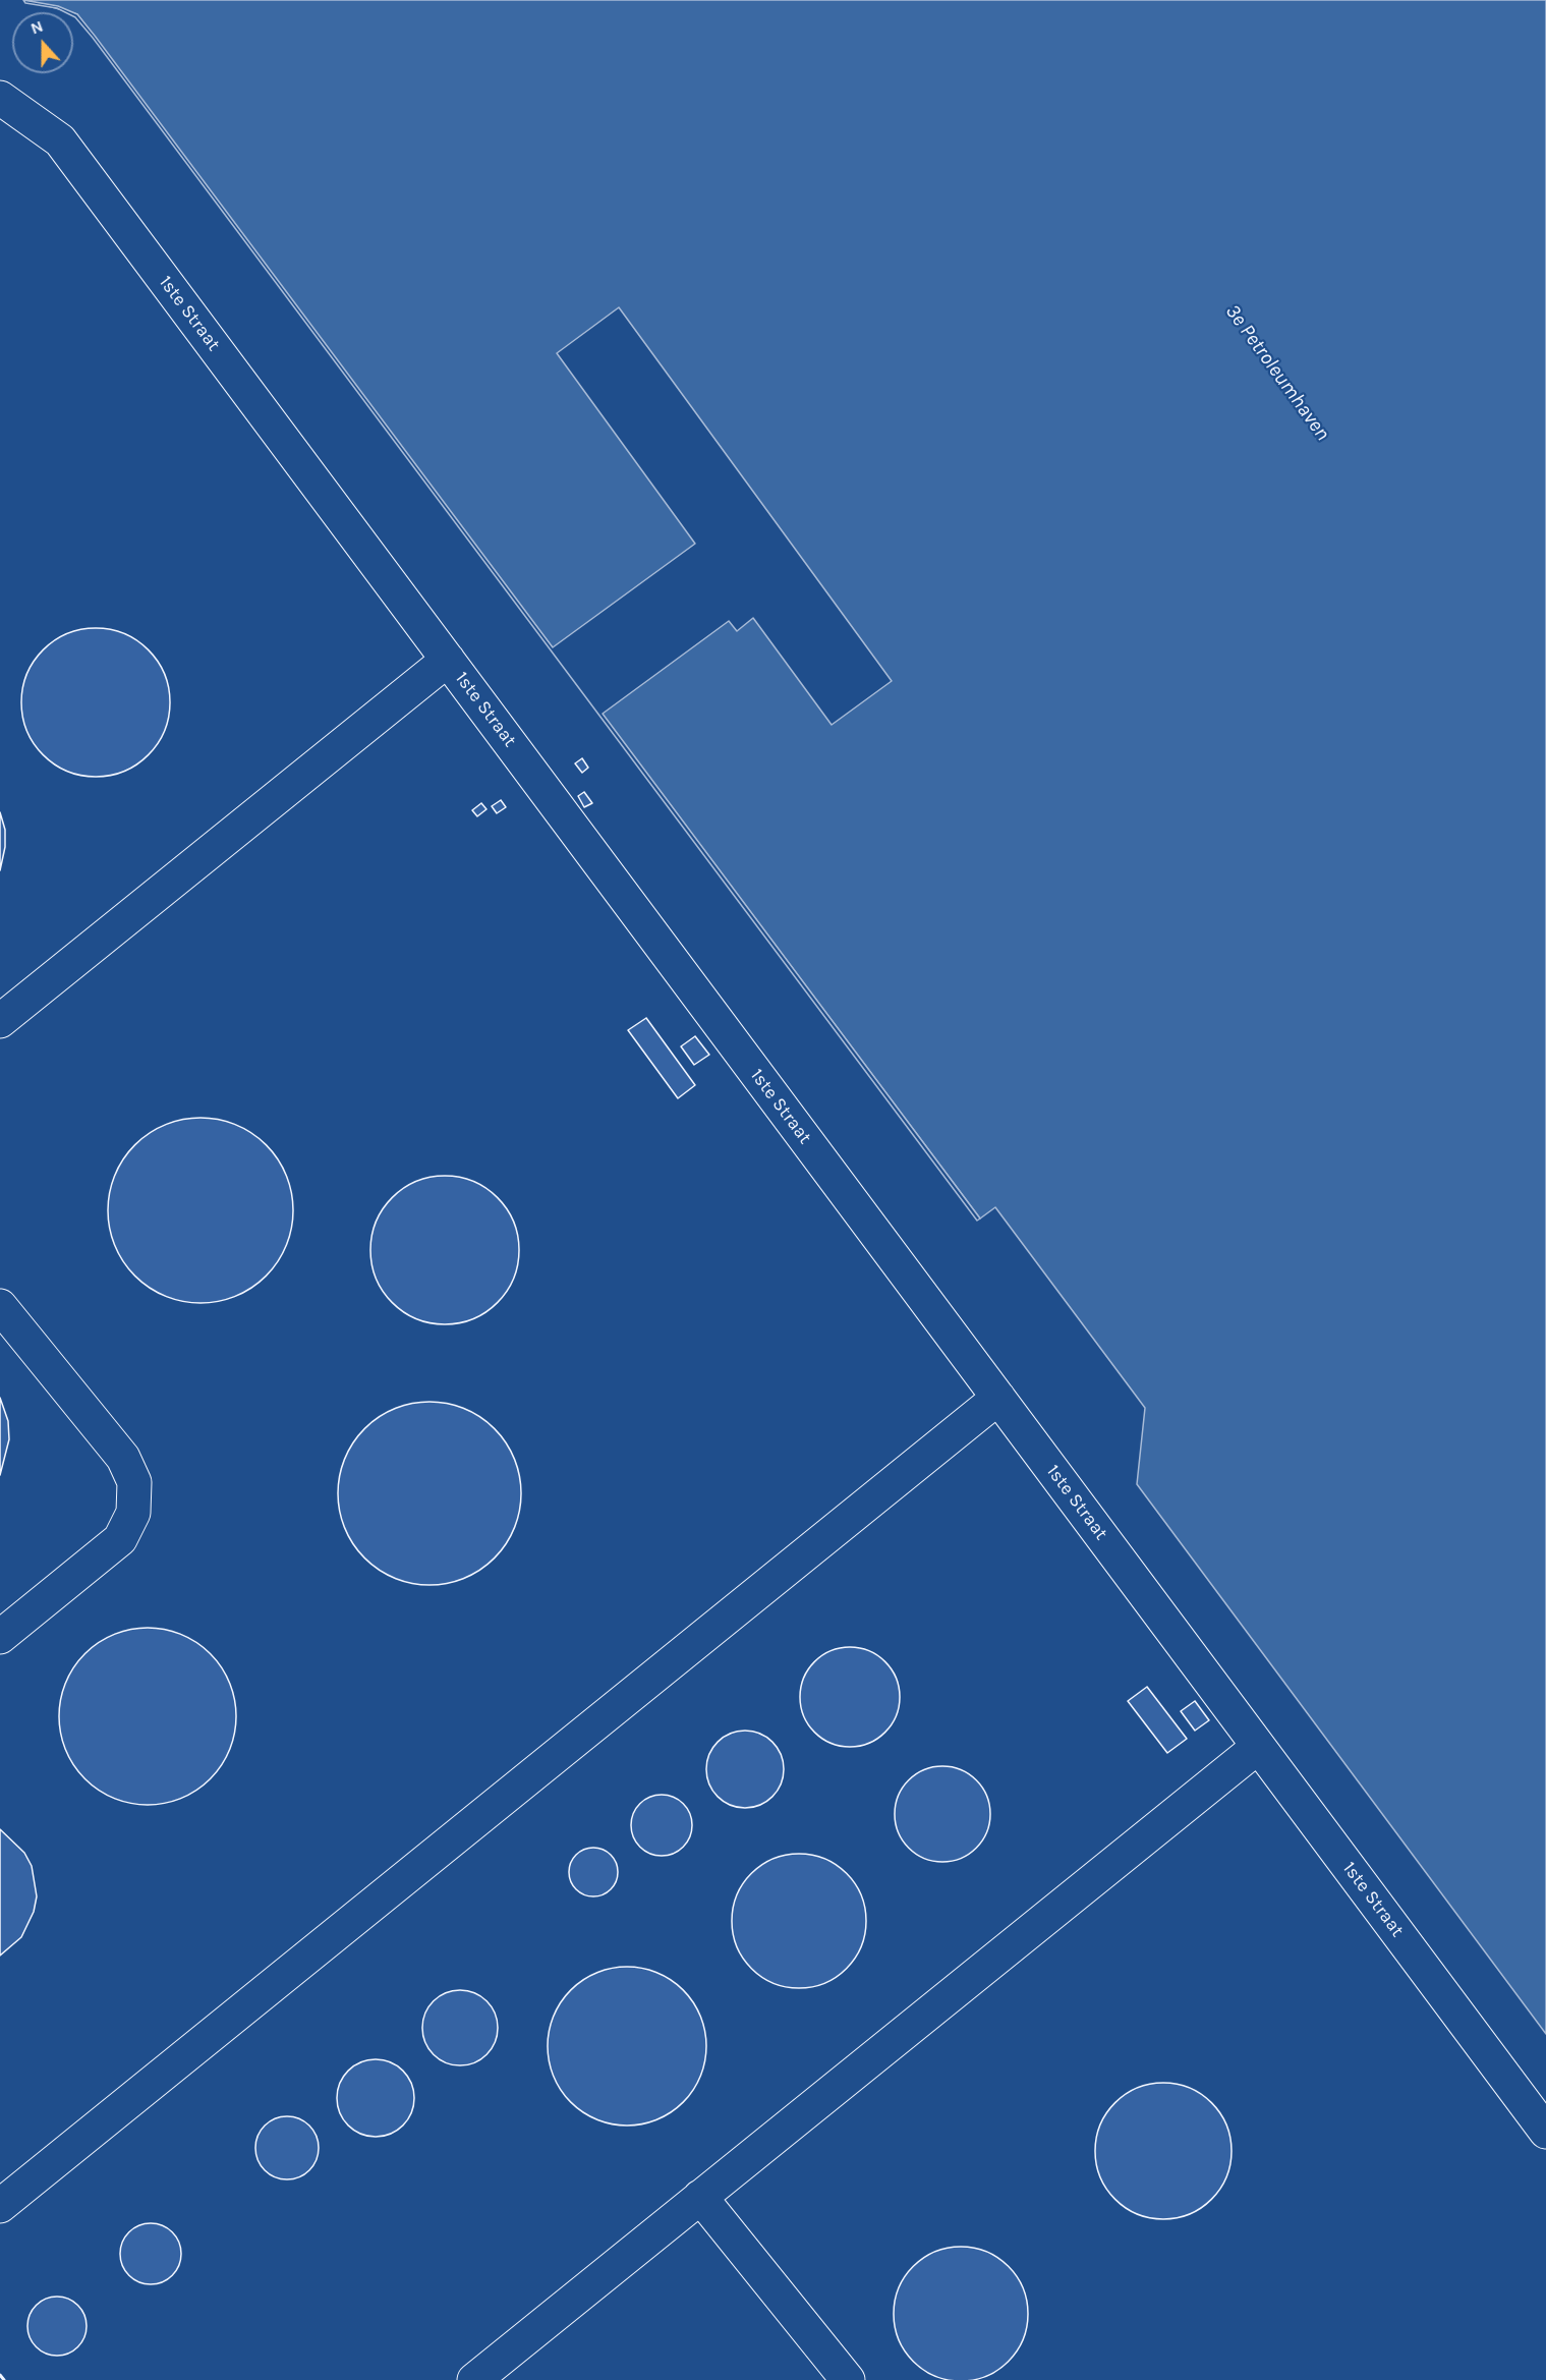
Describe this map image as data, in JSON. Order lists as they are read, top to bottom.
{
  "streets": {
    "lane": ["1ste Straat"]
  },
  "water": ["3e Petroleumhaven"],
  "north": "top"
}
